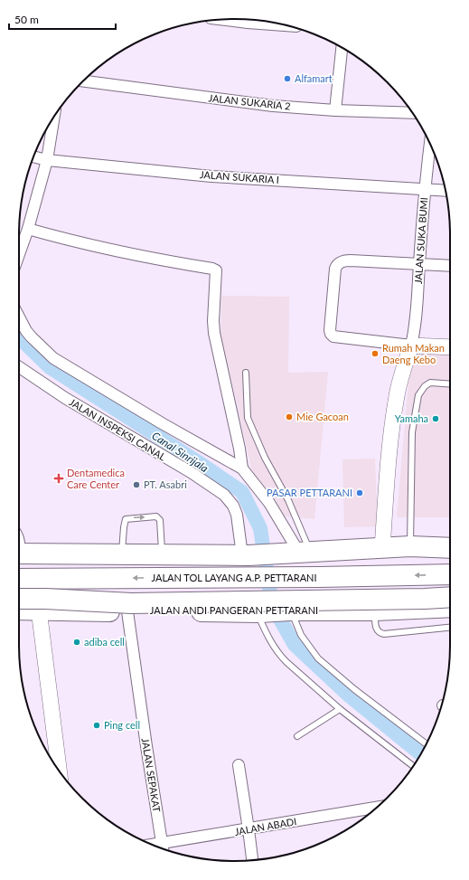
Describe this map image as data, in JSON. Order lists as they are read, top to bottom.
{
  "streets": {
    "highway": ["JALAN TOL LAYANG A.P. PETTARANI", "JALAN ANDI PANGERAN PETTARANI"],
    "street": [
      "JALAN SUKARIA 2",
      "JALAN SUKARIA I",
      "JALAN SUKA BUMI",
      "JALAN INSPEKSI CANAL",
      "JALAN SEPAKAT",
      "JALAN ABADI"
    ]
  },
  "crossings": [
    ["JALAN SUKARIA I", "JALAN SUKA BUMI"],
    ["JALAN ANDI PANGERAN PETTARANI", "JALAN SEPAKAT"],
    ["JALAN SEPAKAT", "JALAN ABADI"]
  ],
  "water": ["Canal Sinrijala"],
  "places": {
    "other": [
      "Alfamart",
      "Rumah Makan Daeng Kebo",
      "Mie Gacoan",
      "Yamaha",
      "PT. Asabri",
      "PASAR PETTARANI",
      "adiba cell",
      "Ping cell"
    ],
    "health": ["Dentamedica Care Center"]
  },
  "scale_bar": "50 m"
}
